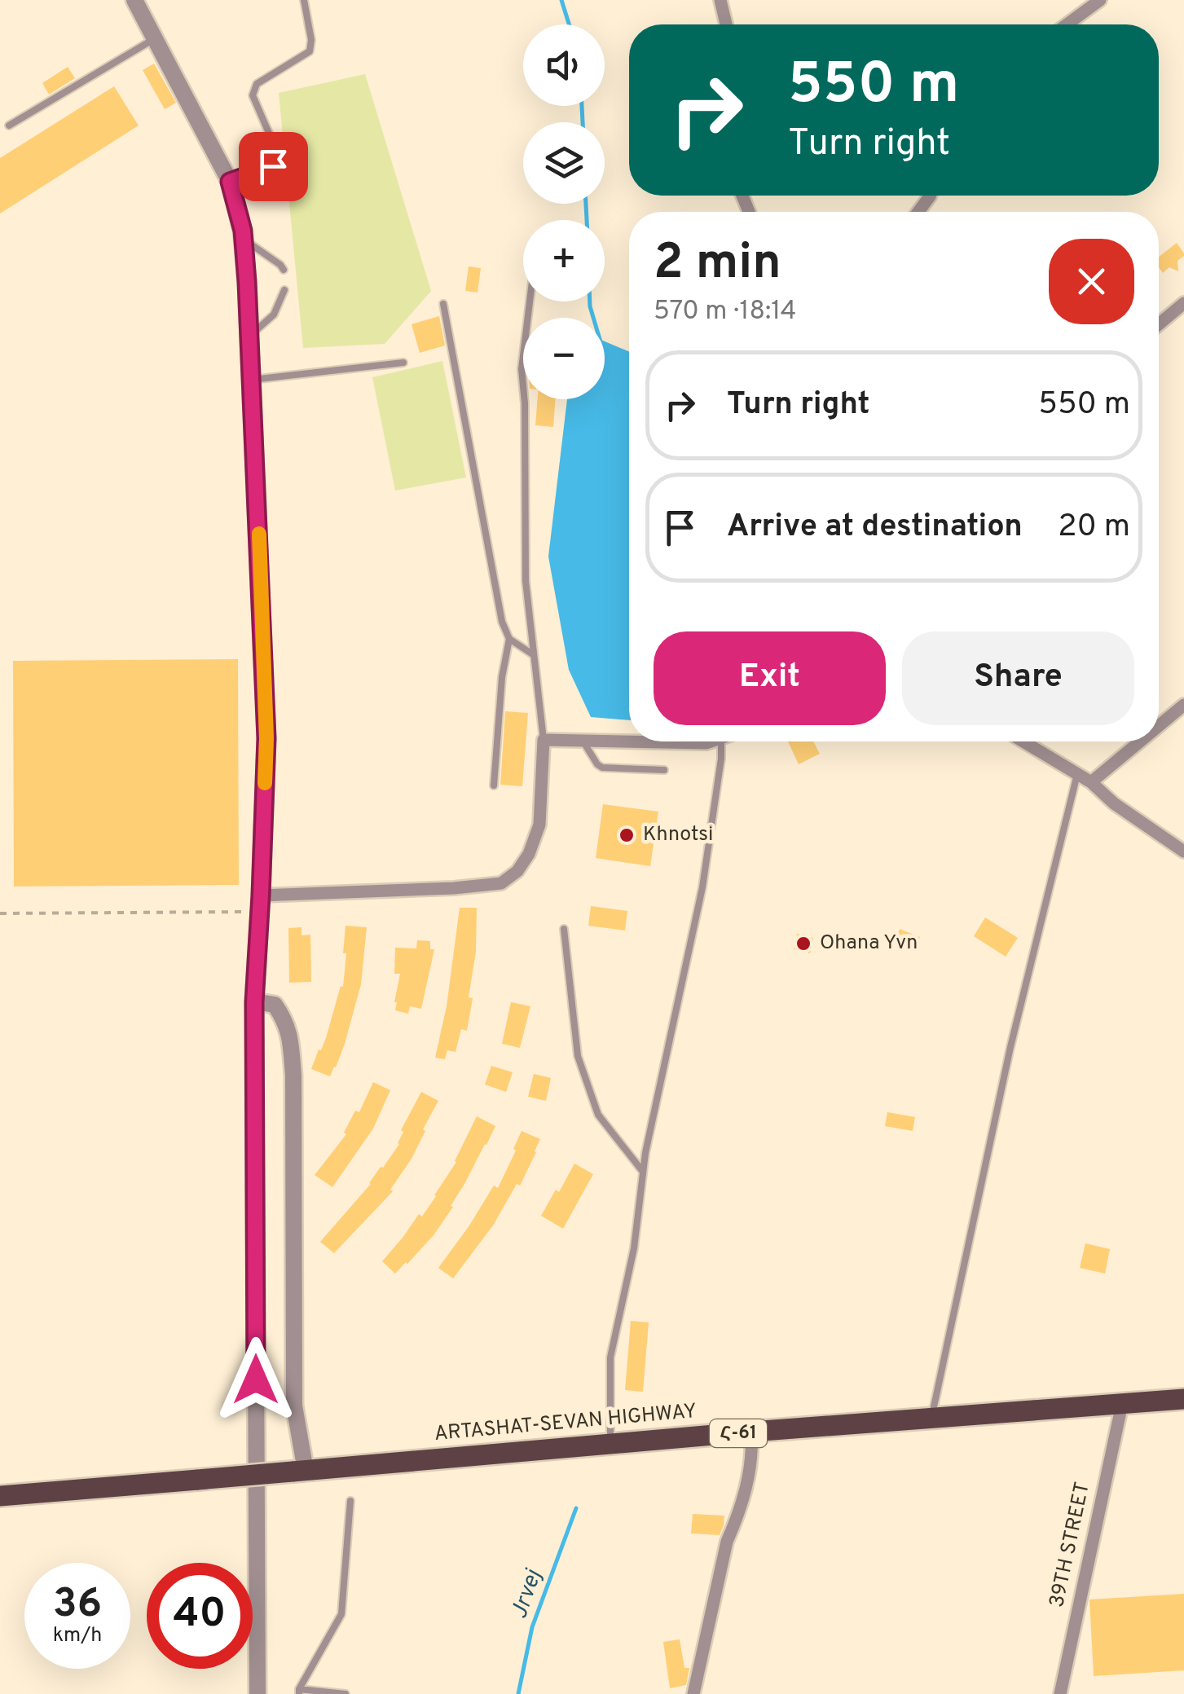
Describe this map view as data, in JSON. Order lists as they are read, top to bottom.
{
  "streets": {
    "main road": ["ARTASHAT-SEVAN HIGHWAY", "Հ-61"],
    "street": ["39TH STREET"]
  },
  "crossings": [
    ["ARTASHAT-SEVAN HIGHWAY", "39TH STREET"]
  ],
  "water": ["Jrvej"],
  "places": ["Khnotsi", "Ohana Yvn"],
  "page": {
    "map_buttons": ["+", "−"],
    "turn": ["550 m", "Turn right"],
    "heading": ["2 min", "570 m · 18:14"],
    "list": [
      {
        "name": "Turn right",
        "value": "550 m"
      },
      {
        "name": "Arrive at destination",
        "value": "20 m"
      }
    ],
    "buttons": ["Exit", "Share"],
    "speed": "36 km/h",
    "limit": "40"
  }
}
